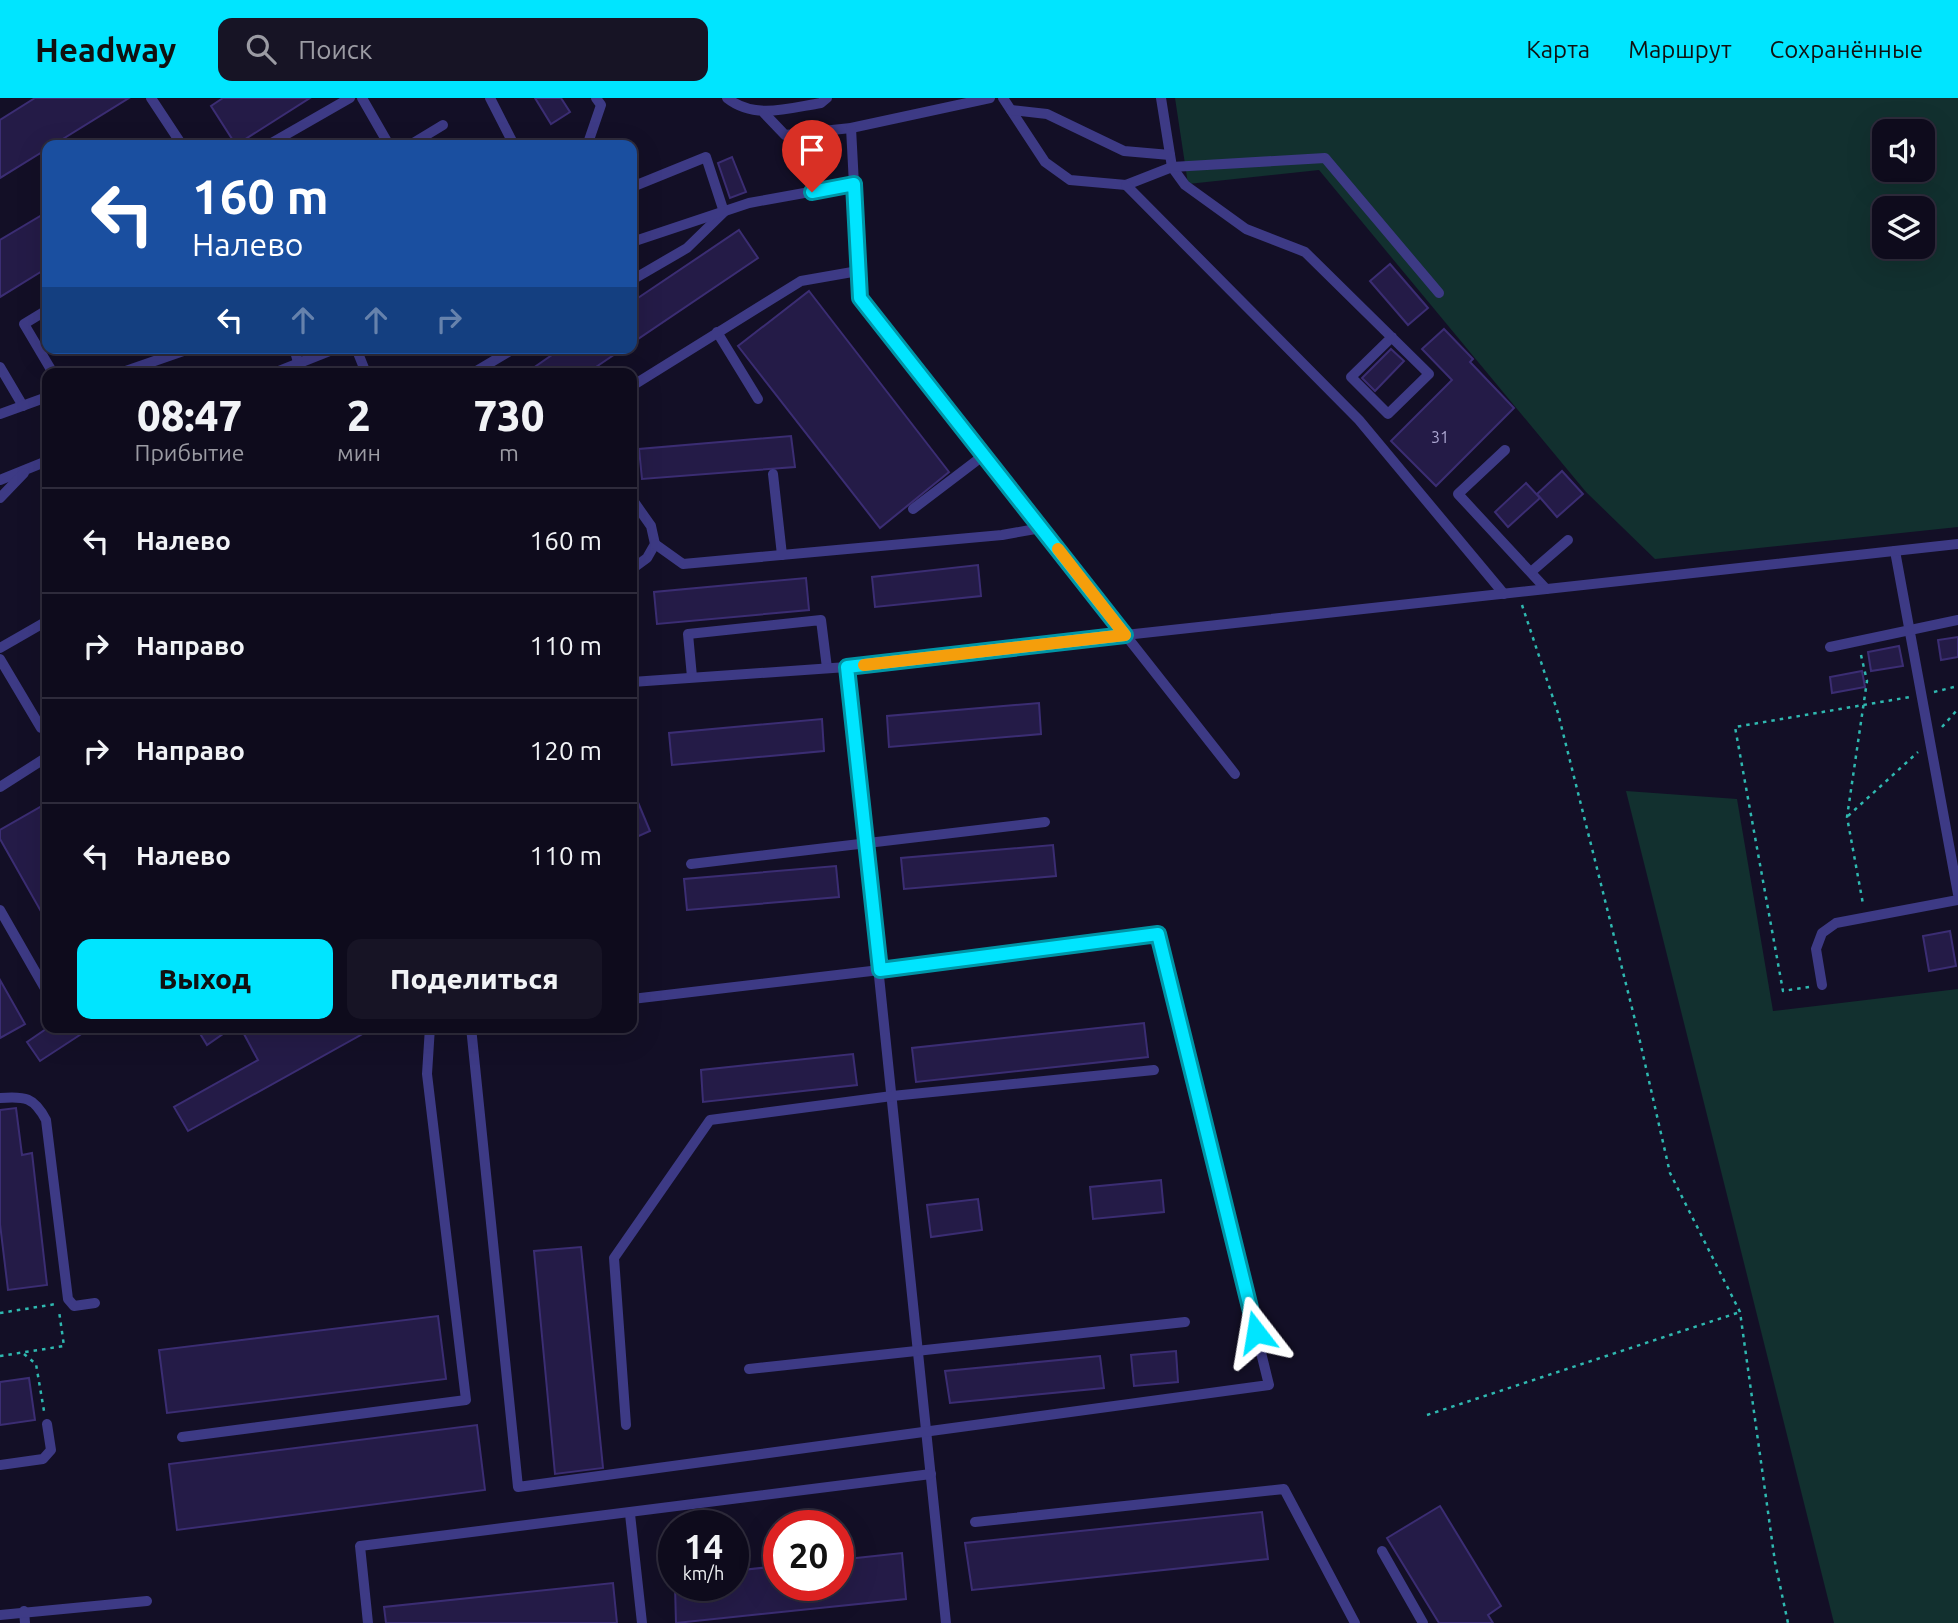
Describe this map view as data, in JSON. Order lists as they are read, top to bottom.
{
  "house_numbers": ["31"],
  "page": {
    "header": "Headway",
    "search": "Поиск",
    "nav": ["Карта", "Маршрут", "Сохранённые"],
    "turn": ["160 m", "Налево"],
    "eta": [
      "08:47",
      "Прибытие",
      "2",
      "мин",
      "730",
      "m"
    ],
    "list": [
      {
        "name": "Налево",
        "value": "160 m"
      },
      {
        "name": "Направо",
        "value": "110 m"
      },
      {
        "name": "Направо",
        "value": "120 m"
      },
      {
        "name": "Налево",
        "value": "110 m"
      }
    ],
    "buttons": ["Выход", "Поделиться"],
    "speed": "14 km/h",
    "limit": "20"
  }
}
